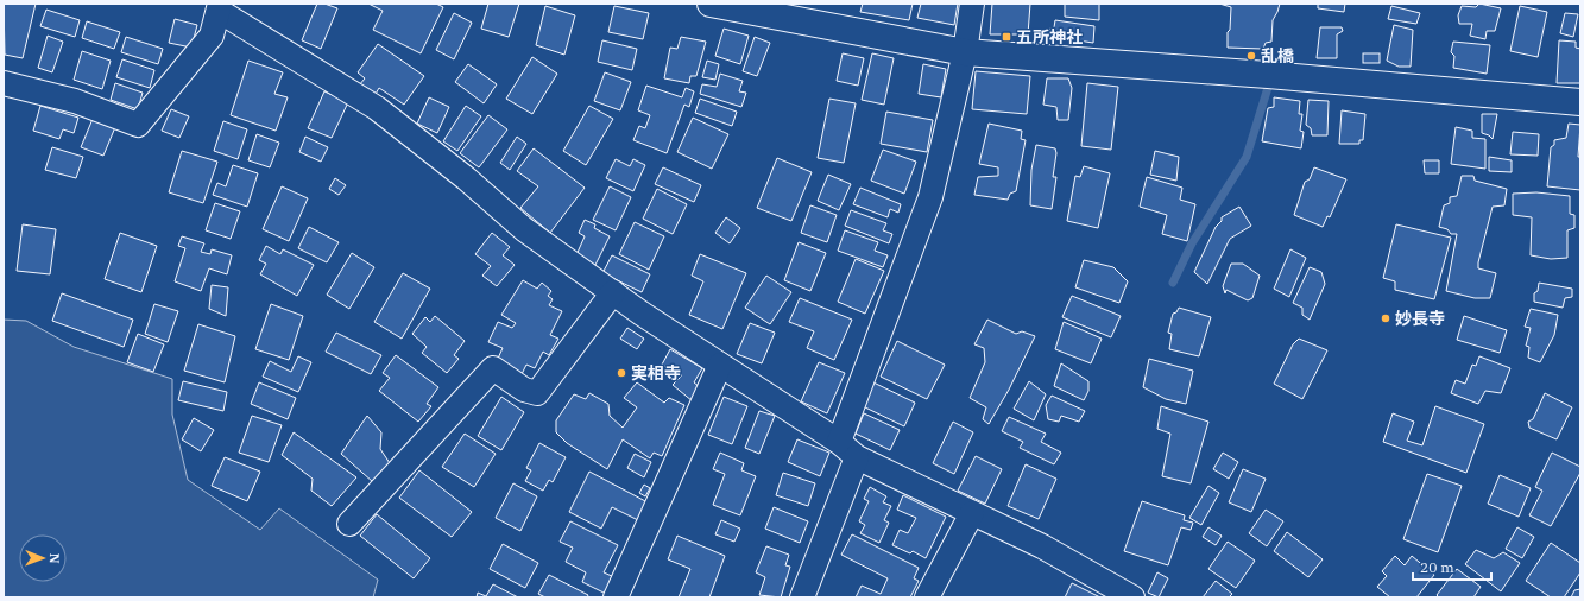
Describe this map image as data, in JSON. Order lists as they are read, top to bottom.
{
  "places": {
    "transit": ["五所神社"],
    "other": ["乱橋", "妙長寺", "実相寺"]
  },
  "scale_bar": "20 m",
  "north": "right"
}
